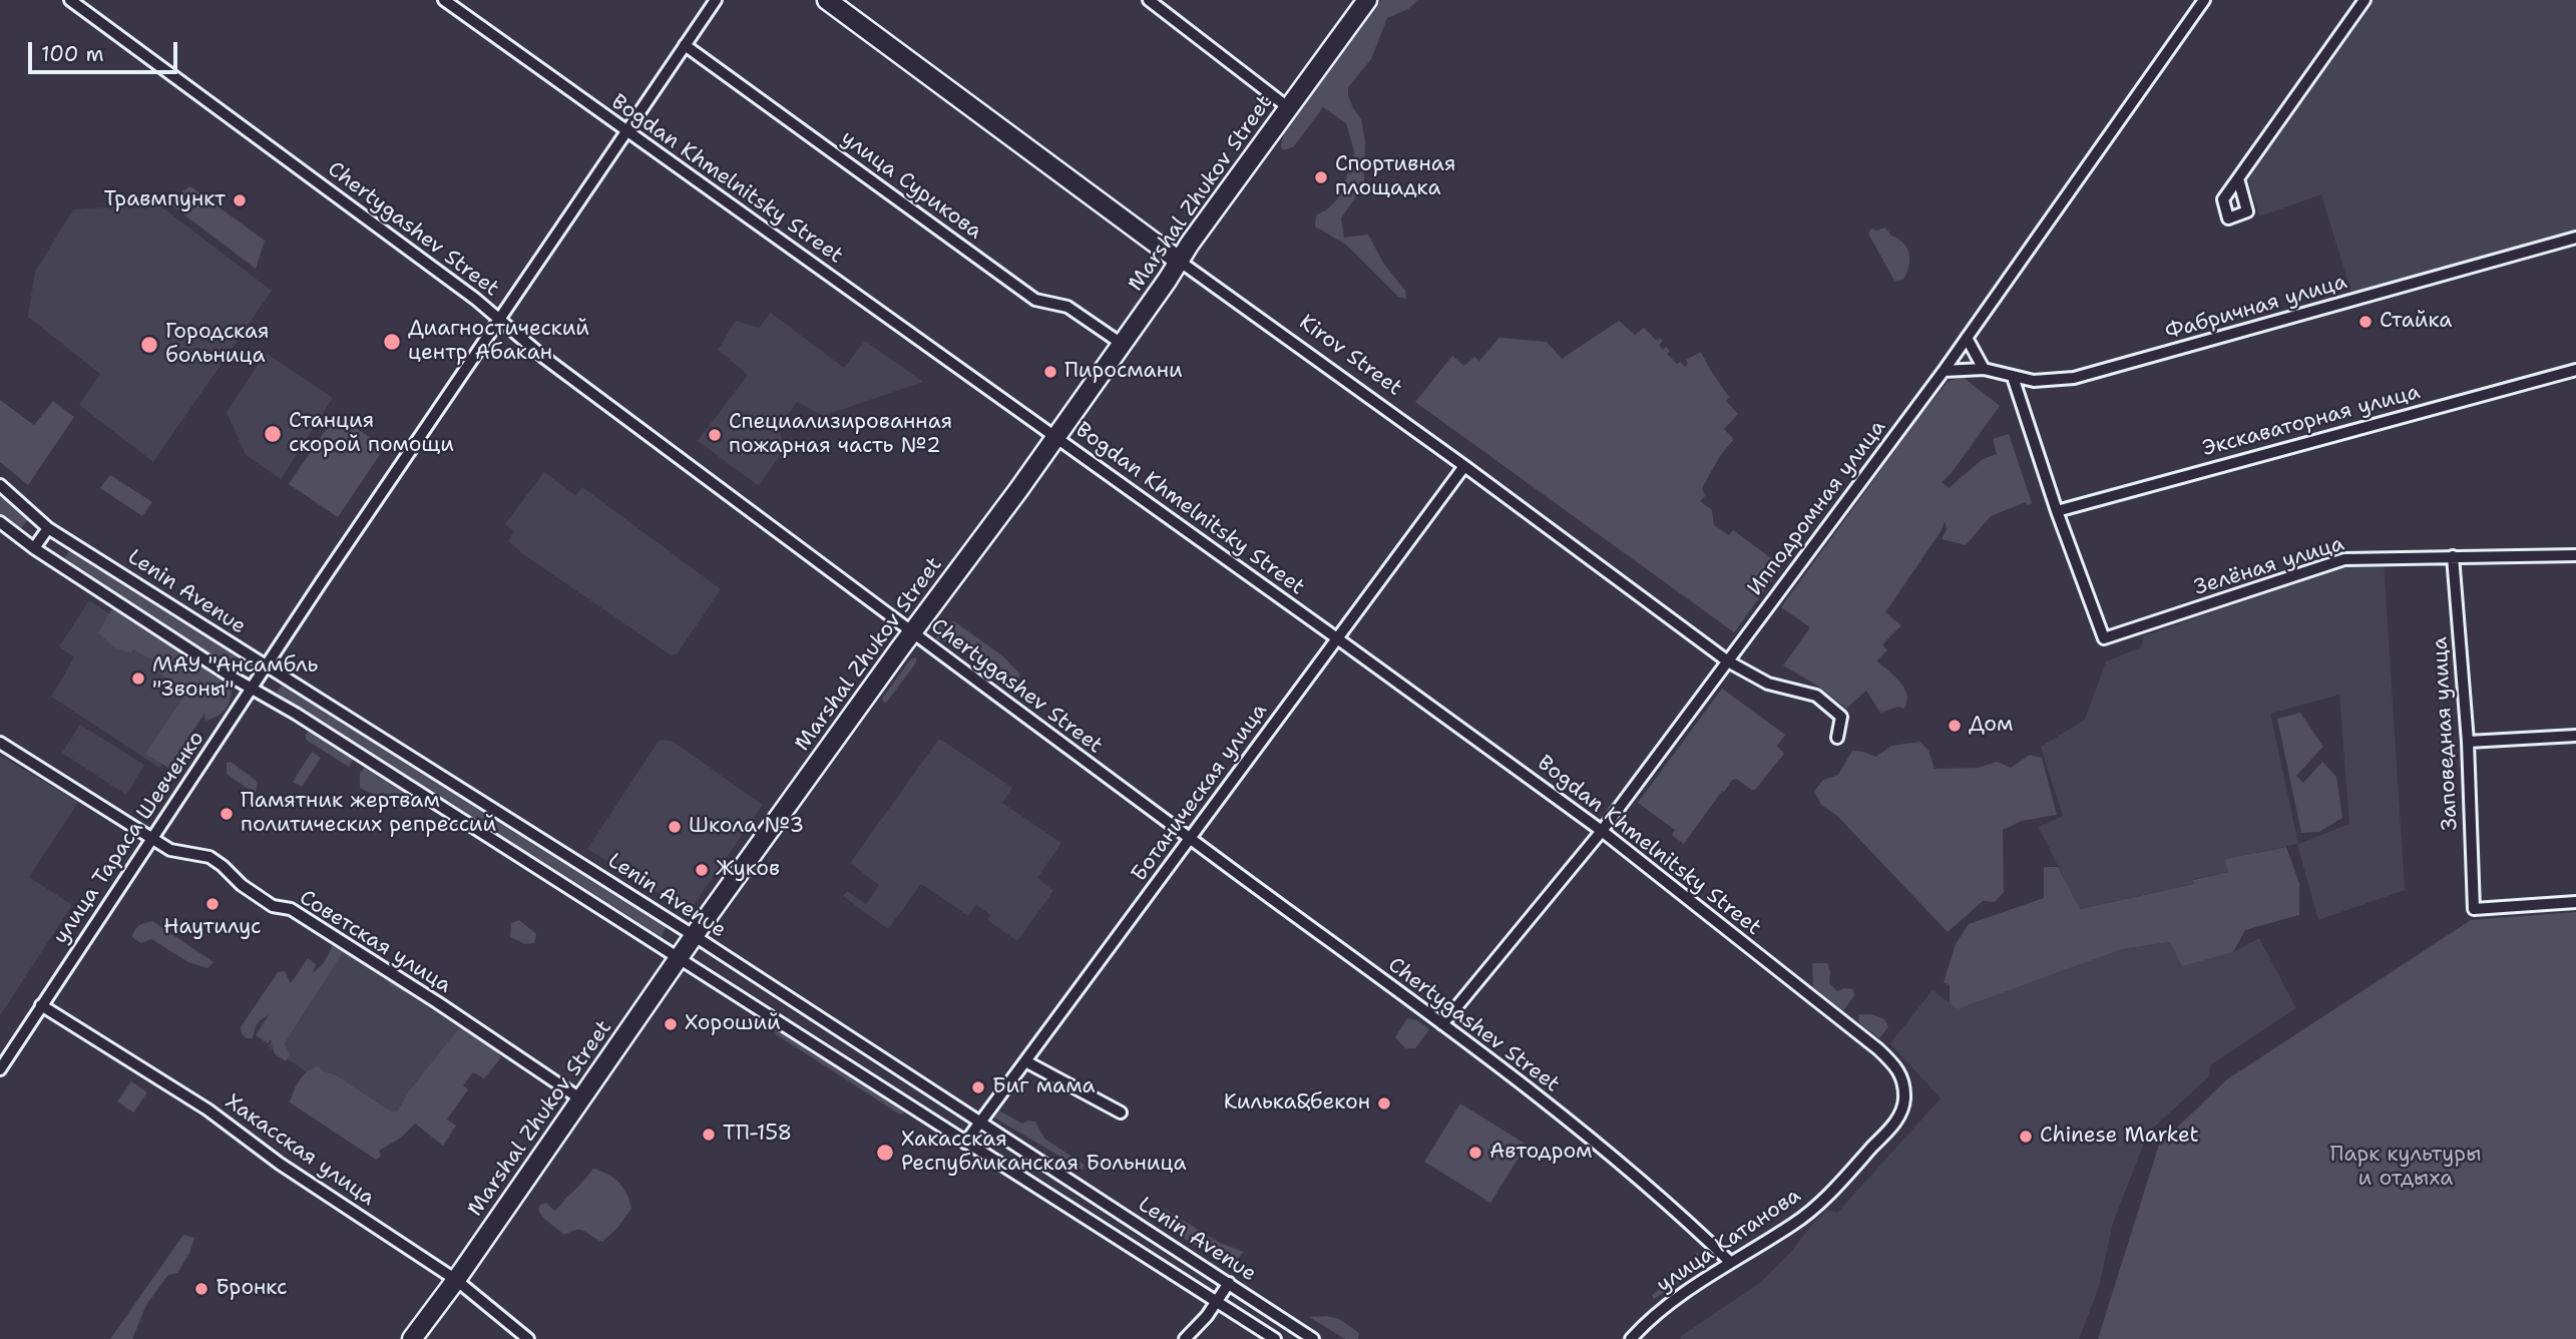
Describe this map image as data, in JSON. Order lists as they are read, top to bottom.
{
  "streets": {
    "main road": ["Marshal Zhukov Street", "Kirov Street"],
    "street": [
      "Bogdan Khmelnitsky Street",
      "улица Сурикова",
      "Chertygashev Street",
      "Фабричная улица",
      "Экскаваторная улица",
      "Ипподромная улица",
      "Зелёная улица",
      "Lenin Avenue",
      "Заповедная улица",
      "Ботаническая улица",
      "улица Тараса Шевченко",
      "Советская улица",
      "Хакасская улица",
      "улица Катанова"
    ]
  },
  "crossings": [
    ["Bogdan Khmelnitsky Street", "Marshal Zhukov Street"],
    ["Bogdan Khmelnitsky Street", "Ипподромная улица"],
    ["Bogdan Khmelnitsky Street", "Ботаническая улица"],
    ["Bogdan Khmelnitsky Street", "улица Тараса Шевченко"],
    ["Bogdan Khmelnitsky Street", "улица Катанова"],
    ["улица Сурикова", "Marshal Zhukov Street"],
    ["улица Сурикова", "улица Тараса Шевченко"],
    ["Marshal Zhukov Street", "Chertygashev Street"],
    ["Marshal Zhukov Street", "Kirov Street"],
    ["Marshal Zhukov Street", "Lenin Avenue"],
    ["Marshal Zhukov Street", "Советская улица"],
    ["Marshal Zhukov Street", "Хакасская улица"],
    ["Chertygashev Street", "Ипподромная улица"],
    ["Chertygashev Street", "Ботаническая улица"],
    ["Chertygashev Street", "улица Тараса Шевченко"],
    ["Chertygashev Street", "улица Катанова"],
    ["Фабричная улица", "Ипподромная улица"],
    ["Kirov Street", "Ипподромная улица"],
    ["Kirov Street", "Ботаническая улица"],
    ["Экскаваторная улица", "Зелёная улица"],
    ["Зелёная улица", "Заповедная улица"],
    ["Lenin Avenue", "Ботаническая улица"],
    ["Lenin Avenue", "улица Тараса Шевченко"],
    ["улица Тараса Шевченко", "Советская улица"],
    ["улица Тараса Шевченко", "Хакасская улица"]
  ],
  "parks": ["Парк культуры и отдыха"],
  "places": [
    "Спортивная площадка",
    "Травмпункт",
    "Стайка",
    "Диагностический центр Абакан",
    "Городская больница",
    "Пиросмани",
    "Станция скорой помощи",
    "Специализированная пожарная часть №2",
    "МАУ \"Ансамбль \"Звоны\"",
    "Дом",
    "Памятник жертвам политических репрессий",
    "Школа №3",
    "Жуков",
    "Наутилус",
    "Хороший",
    "Биг мама",
    "Килька&бекон",
    "ТП-158",
    "Chinese Market",
    "Хакасская Республиканская Больница",
    "Автодром",
    "Бронкс"
  ],
  "scale_bar": "100 m"
}
